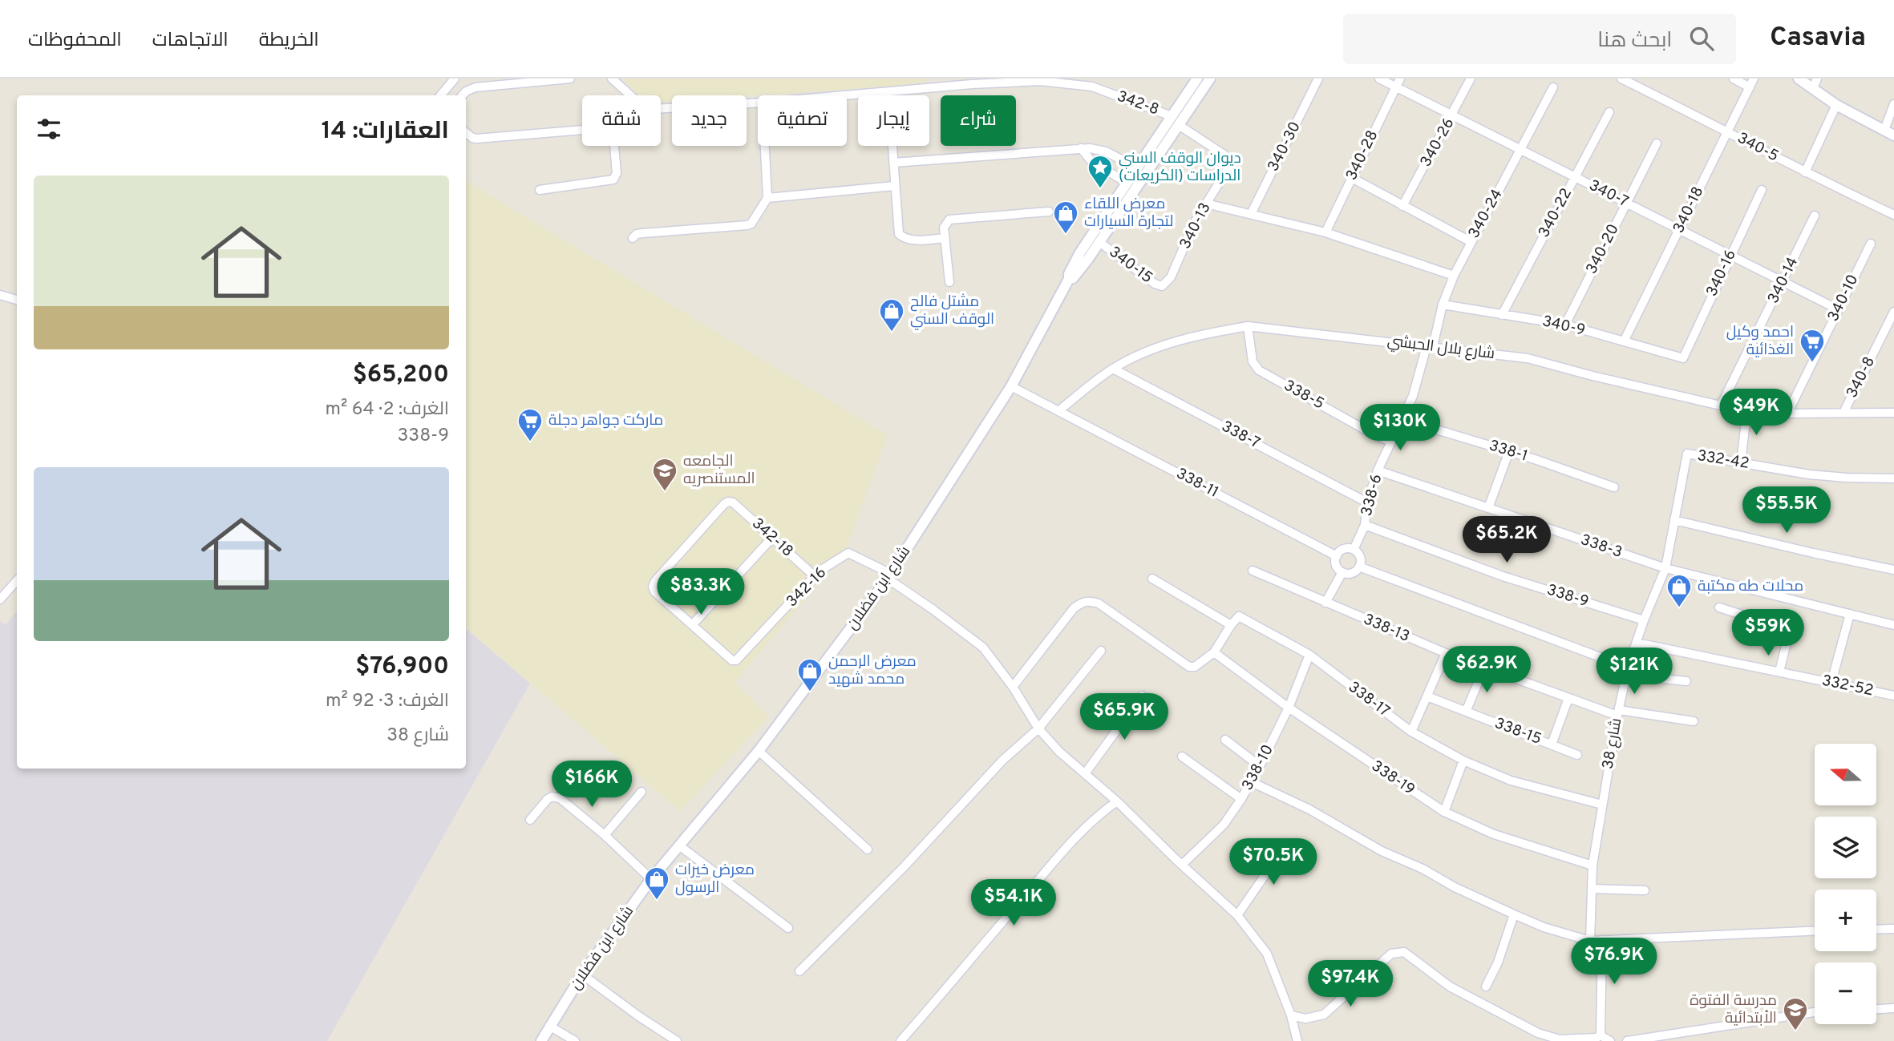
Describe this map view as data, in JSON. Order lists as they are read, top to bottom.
{
  "streets": {
    "street": [
      "342-8",
      "340-26",
      "340-30",
      "340-5",
      "340-28",
      "340-7",
      "340-18",
      "340-22",
      "340-24",
      "340-13",
      "340-20",
      "340-15",
      "340-16",
      "340-14",
      "340-10",
      "340-9",
      "شارع بلال الحبشي",
      "340-8",
      "338-5",
      "338-7",
      "338-1",
      "332-42",
      "338-11",
      "338-6",
      "342-18",
      "338-3",
      "342-16",
      "شارع ابن فضلان",
      "338-9",
      "338-13",
      "332-52",
      "338-17",
      "338-15",
      "شارع 38",
      "338-10",
      "338-19"
    ]
  },
  "crossings": [
    ["342-8", "شارع ابن فضلان"],
    ["340-26", "340-7"],
    ["340-5", "340-18"],
    ["340-28", "340-7"],
    ["340-7", "340-18"],
    ["340-7", "340-22"],
    ["340-7", "340-24"],
    ["340-7", "340-20"],
    ["340-7", "340-16"],
    ["340-7", "340-14"],
    ["340-7", "340-10"],
    ["340-18", "340-9"],
    ["340-22", "340-9"],
    ["340-24", "340-9"],
    ["340-24", "شارع بلال الحبشي"],
    ["340-24", "338-6"],
    ["340-13", "340-15"],
    ["340-13", "شارع ابن فضلان"],
    ["340-20", "340-9"],
    ["340-15", "شارع ابن فضلان"],
    ["340-16", "340-9"],
    ["340-14", "شارع بلال الحبشي"],
    ["340-10", "شارع بلال الحبشي"],
    ["شارع بلال الحبشي", "340-8"],
    ["شارع بلال الحبشي", "338-5"],
    ["شارع بلال الحبشي", "338-7"],
    ["شارع بلال الحبشي", "338-11"],
    ["شارع بلال الحبشي", "338-6"],
    ["338-5", "338-6"],
    ["338-7", "338-6"],
    ["338-1", "338-6"],
    ["332-42", "شارع 38"],
    ["338-11", "338-6"],
    ["338-6", "338-3"],
    ["338-6", "338-9"],
    ["342-18", "342-16"],
    ["338-3", "شارع 38"],
    ["342-16", "شارع ابن فضلان"],
    ["338-9", "شارع 38"],
    ["338-13", "شارع 38"],
    ["332-52", "شارع 38"],
    ["338-17", "شارع 38"],
    ["338-17", "338-10"],
    ["شارع 38", "338-19"],
    ["338-10", "338-19"]
  ],
  "places": {
    "place": ["ديوان الوقف السني الدراسات (الكريعات)"],
    "shop": [
      "معرض اللقاء لتجارة السيارات",
      "مشتل فالح الوقف السني",
      "محلات طه مكتبة",
      "معرض الرحمن محمد شهيد",
      "معرض خيرات الرسول"
    ],
    "supermarket": ["احمد وكيل الغذائية", "ماركت جواهر دجلة"],
    "school or university": ["الجامعه المستنصريه", "مدرسة الفتوة الأبتدائية"]
  },
  "north": "left",
  "page": {
    "header": "Casavia",
    "search": "ابحث هنا",
    "nav": ["الخريطة", "الاتجاهات", "المحفوظات"],
    "chip": [
      "شراء",
      "إيجار",
      "تصفية",
      "جديد",
      "شقة"
    ],
    "heading": "العقارات: 14",
    "list": [
      {
        "name": "$65,200",
        "note": "الغرف: 2 · 64 m² · 338-9"
      },
      {
        "name": "$76,900",
        "note": "الغرف: 3 · 92 m² · شارع 38"
      }
    ],
    "price": [
      "$49K",
      "$130K",
      "$55.5K",
      "$65.2K",
      "$83.3K",
      "$59K",
      "$62.9K",
      "$121K",
      "$65.9K",
      "$166K",
      "$70.5K",
      "$54.1K",
      "$76.9K",
      "$97.4K"
    ],
    "map_buttons": ["+", "−"]
  }
}
